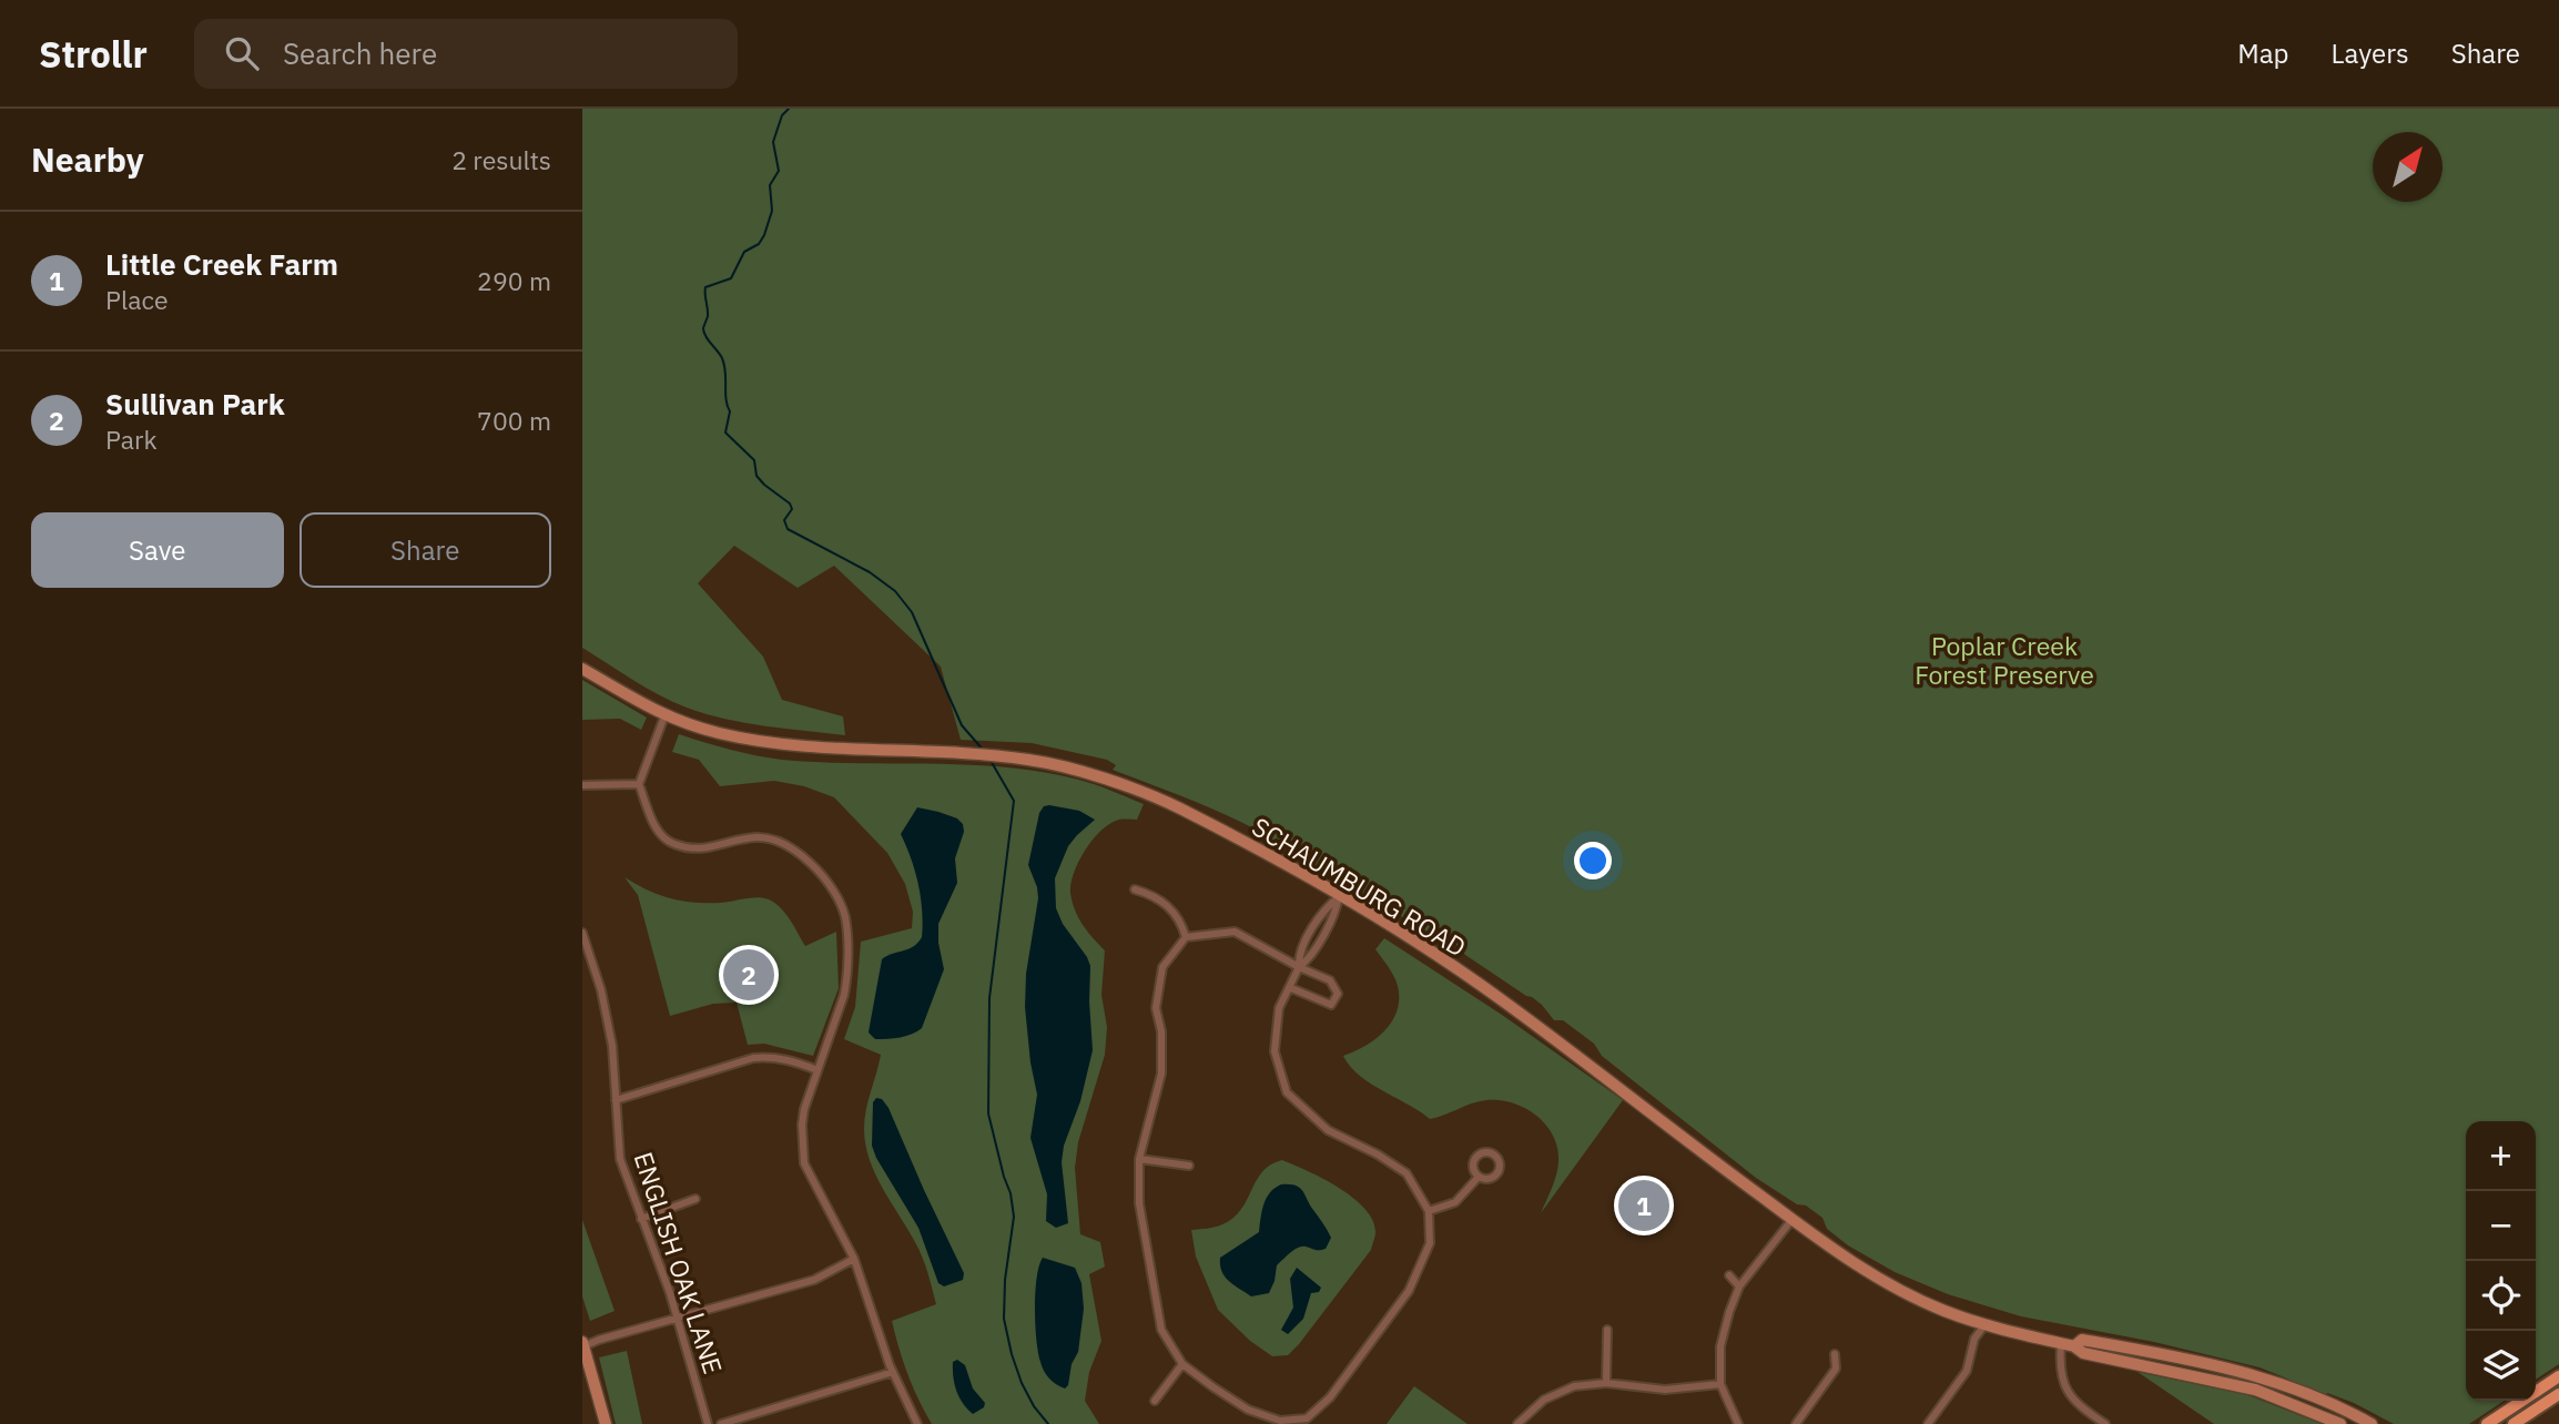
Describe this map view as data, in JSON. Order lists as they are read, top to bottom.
{
  "streets": {
    "main road": ["SCHAUMBURG ROAD"],
    "street": ["ENGLISH OAK LANE"]
  },
  "parks": ["Poplar Creek Forest Preserve"],
  "north": "top right",
  "page": {
    "header": "Strollr",
    "search": "Search here",
    "nav": ["Map", "Layers", "Share"],
    "heading": ["Nearby", "2 results"],
    "list": [
      {
        "mark": "1",
        "name": "Little Creek Farm",
        "note": "Place",
        "value": "290 m"
      },
      {
        "mark": "2",
        "name": "Sullivan Park",
        "note": "Park",
        "value": "700 m"
      }
    ],
    "buttons": ["Save", "Share"],
    "pins": ["2", "1"],
    "map_buttons": ["+", "−"]
  }
}
